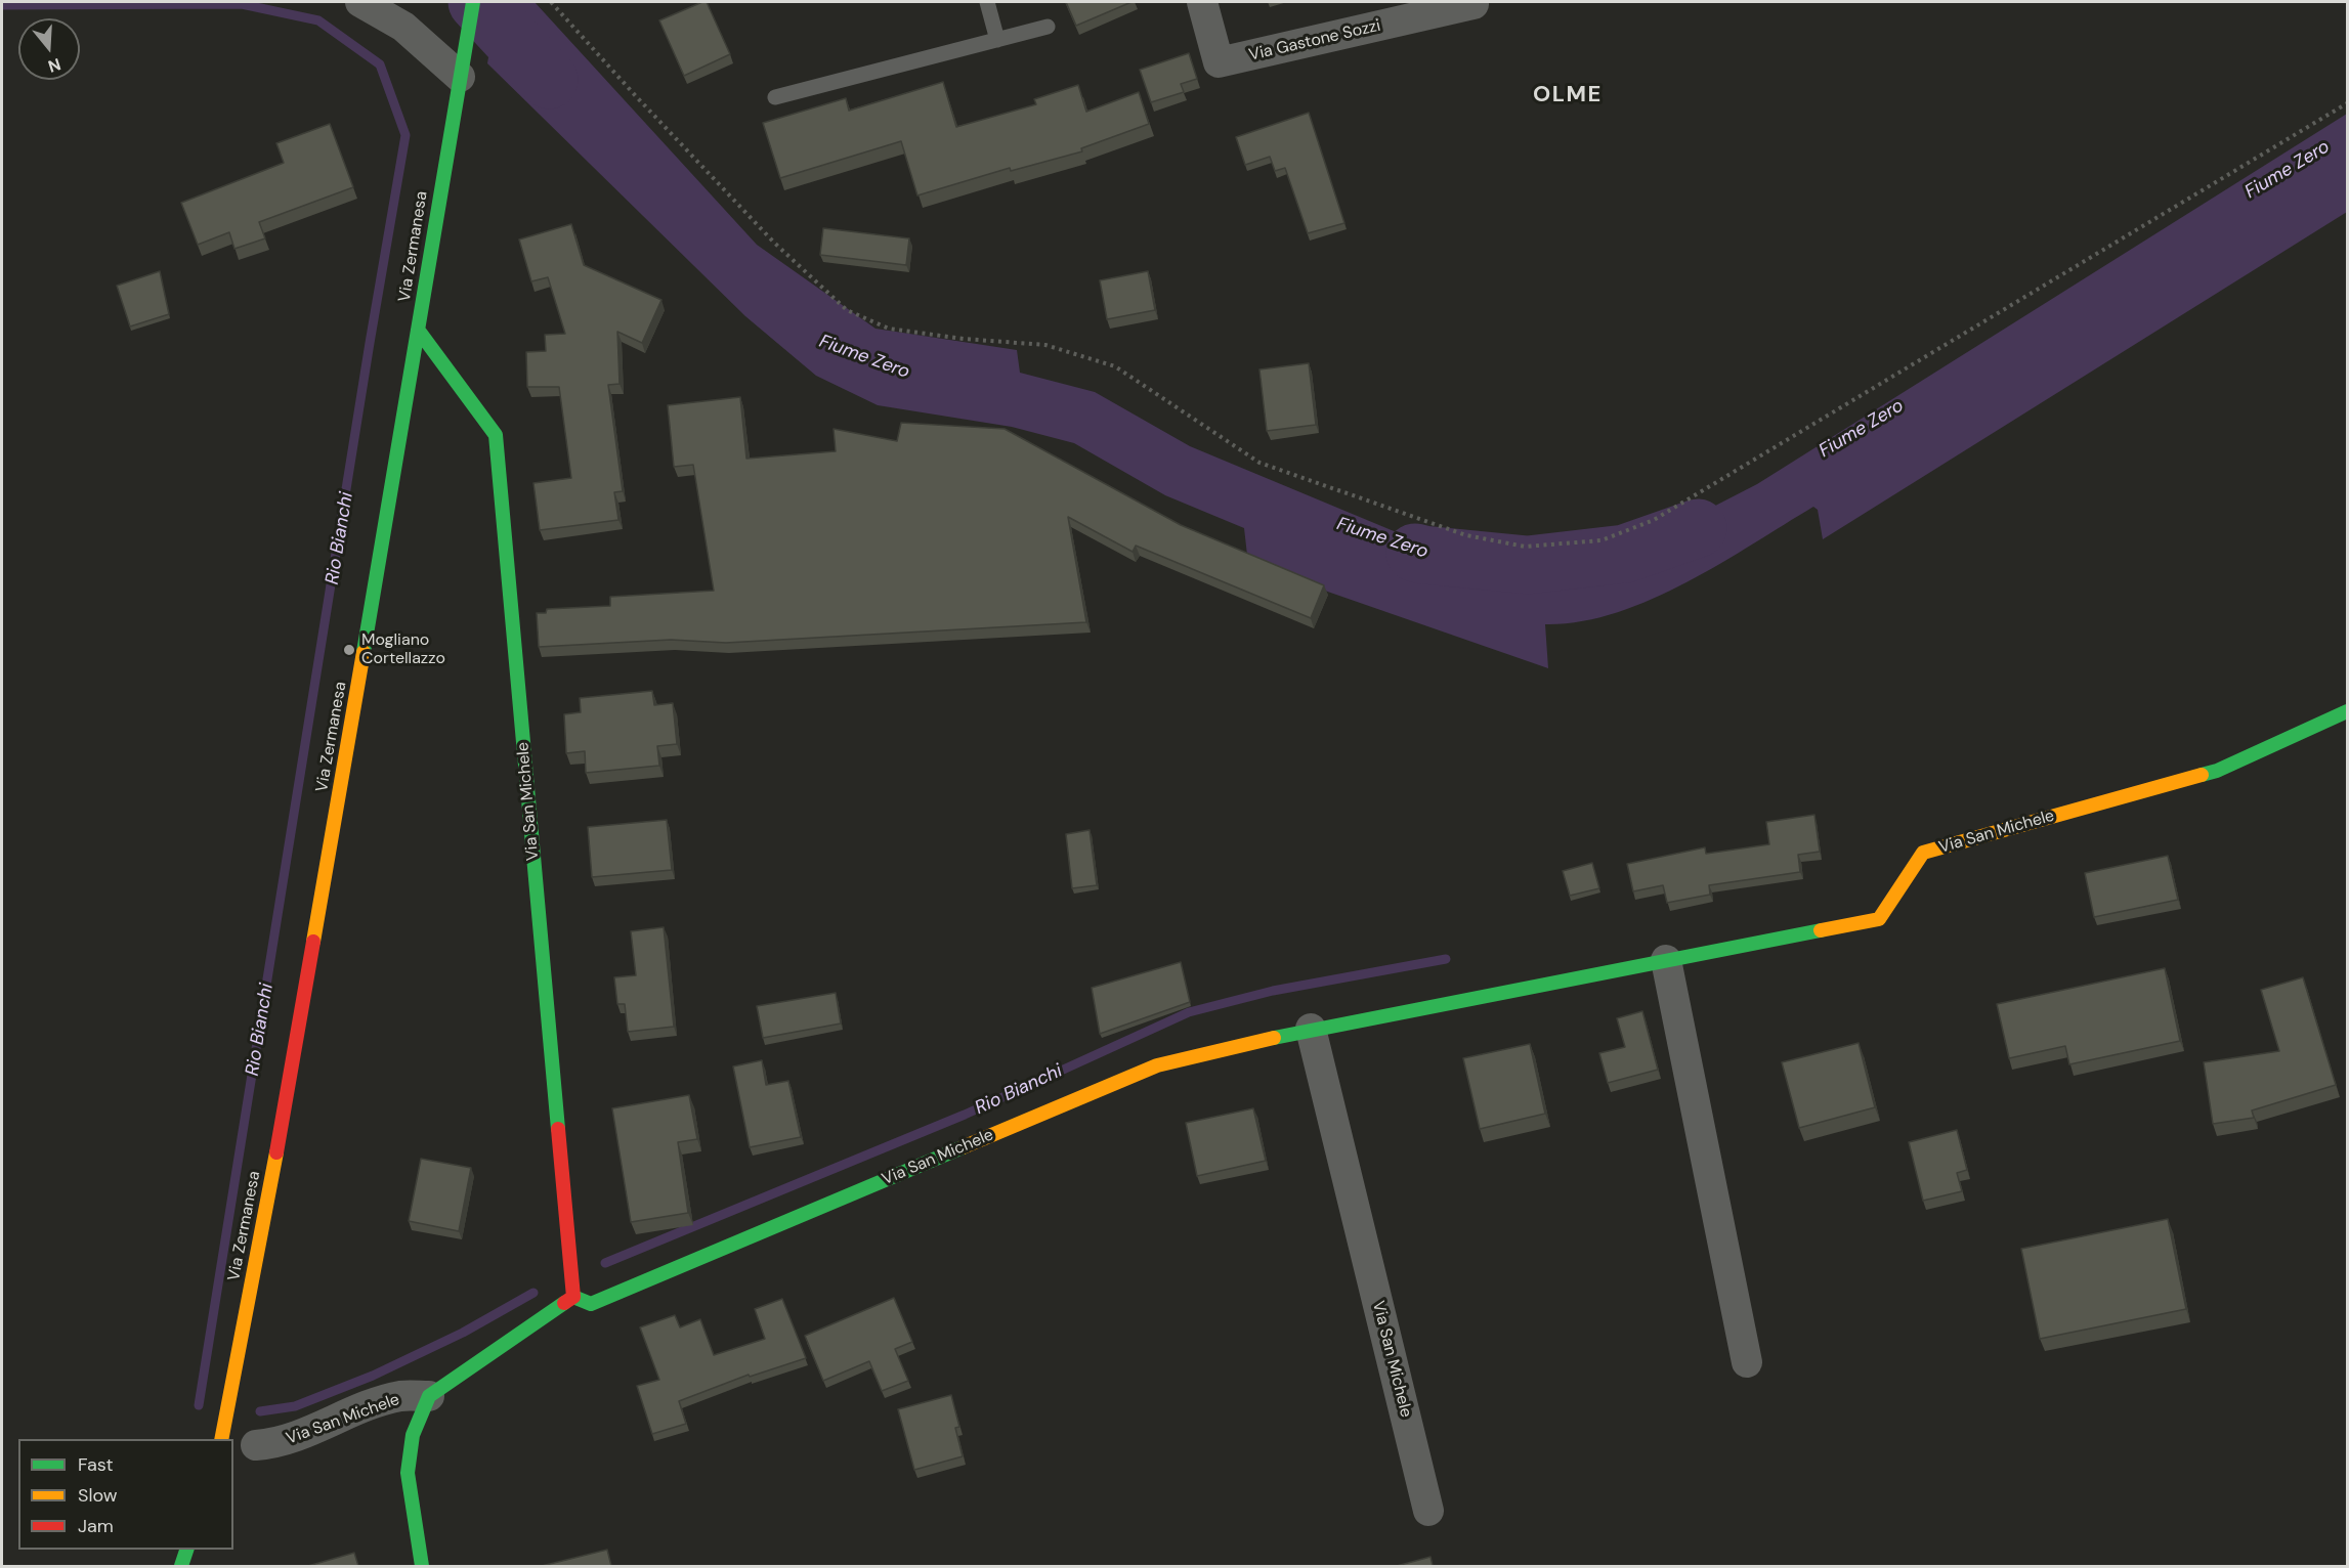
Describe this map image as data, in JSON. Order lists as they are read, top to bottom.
{
  "streets": {
    "street": ["Via Gastone Sozzi", "Via Zermanesa", "Via San Michele"]
  },
  "crossings": [
    ["Via Zermanesa", "Via San Michele"]
  ],
  "districts": ["OLME"],
  "water": ["Fiume Zero", "Rio Bianchi"],
  "places": ["Mogliano Cortellazzo"],
  "legend": ["Fast", "Slow", "Jam"],
  "north": "bottom"
}
